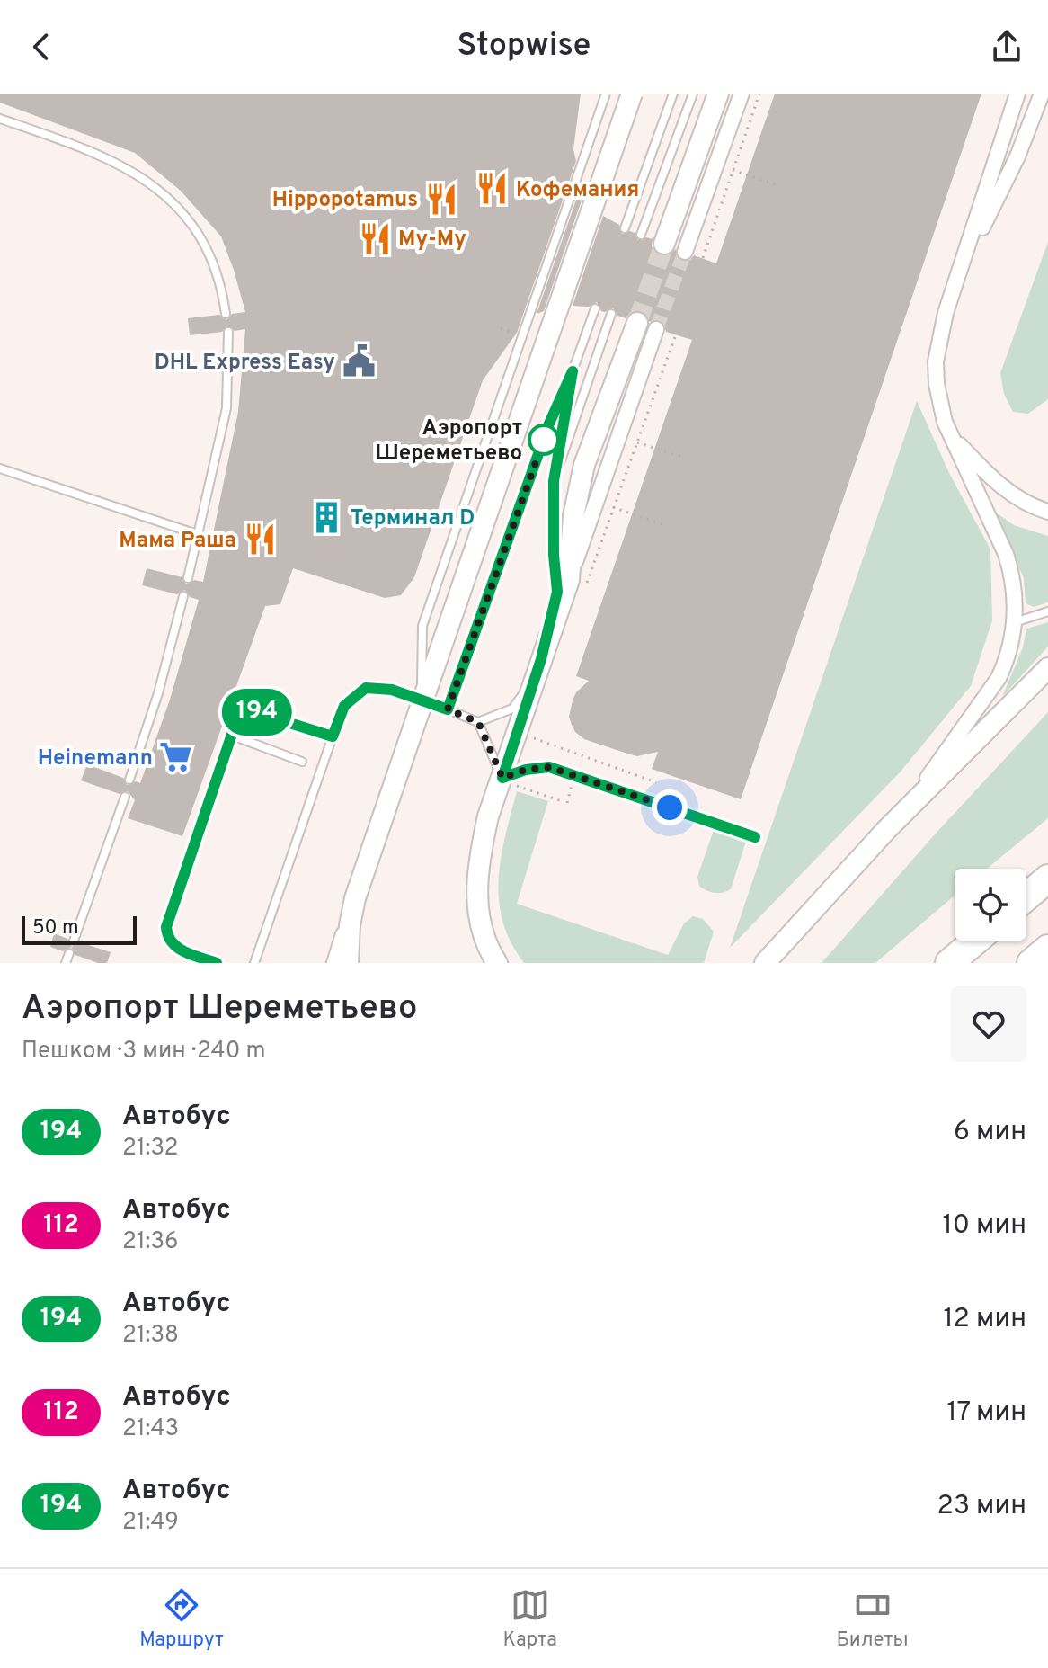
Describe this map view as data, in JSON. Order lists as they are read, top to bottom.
{
  "places": {
    "restaurant": [
      "Кофемания",
      "Hippopotamus",
      "Му-Му",
      "Мама Раша"
    ],
    "public building": ["DHL Express Easy"],
    "other": ["Аэропорт Шереметьево"],
    "building": ["Терминал D"],
    "supermarket": ["Heinemann"]
  },
  "lines": ["bus line 194"],
  "scale_bar": "50 m",
  "page": {
    "header": "Stopwise",
    "on_map": "194",
    "scale": "50 m",
    "heading": ["Аэропорт Шереметьево", "Пешком · 3 мин · 240 m"],
    "list": [
      {
        "mark": "194",
        "name": "Автобус",
        "note": "21:32",
        "value": "6 мин"
      },
      {
        "mark": "112",
        "name": "Автобус",
        "note": "21:36",
        "value": "10 мин"
      },
      {
        "mark": "194",
        "name": "Автобус",
        "note": "21:38",
        "value": "12 мин"
      },
      {
        "mark": "112",
        "name": "Автобус",
        "note": "21:43",
        "value": "17 мин"
      },
      {
        "mark": "194",
        "name": "Автобус",
        "note": "21:49",
        "value": "23 мин"
      }
    ],
    "tabs": ["Маршрут", "Карта", "Билеты"]
  }
}
